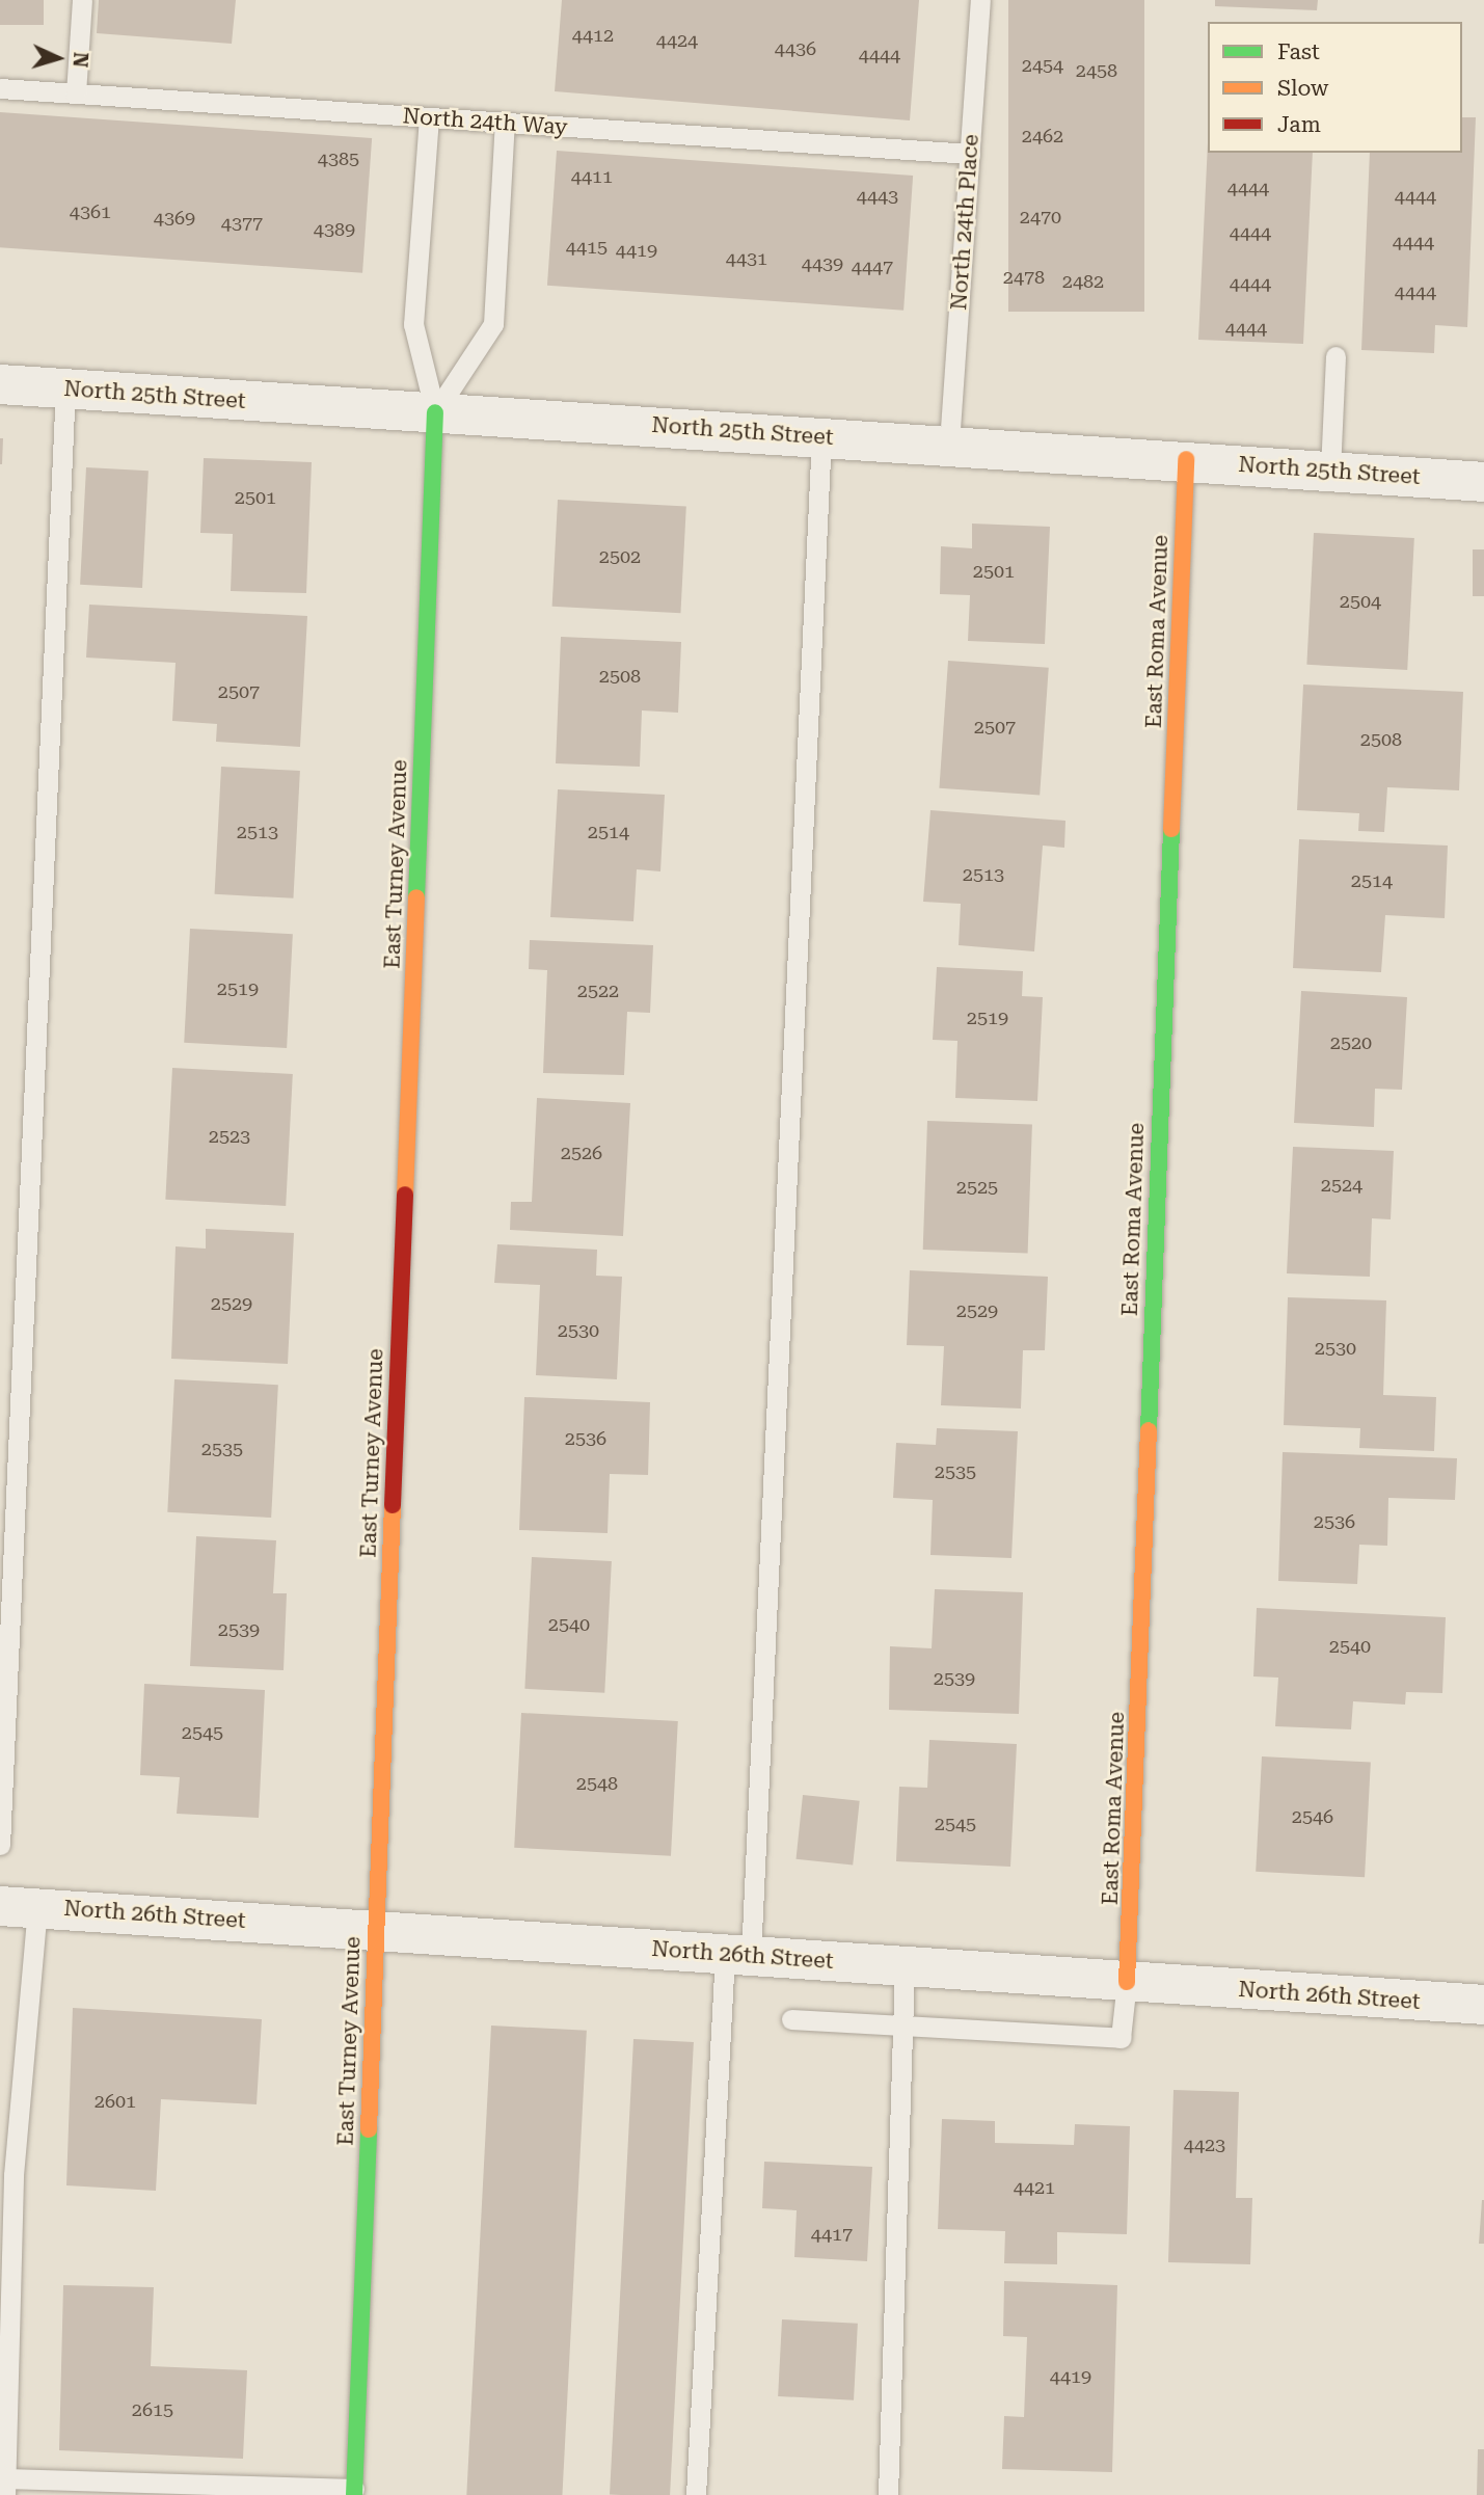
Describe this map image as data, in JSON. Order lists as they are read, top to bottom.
{
  "streets": {
    "street": [
      "North 25th Street",
      "East Roma Avenue",
      "East Turney Avenue",
      "North 26th Street"
    ],
    "lane": ["North 24th Way", "North 24th Place"]
  },
  "crossings": [
    ["North 24th Way", "North 24th Place"],
    ["North 24th Place", "North 25th Street"],
    ["North 25th Street", "East Roma Avenue"],
    ["North 25th Street", "East Turney Avenue"],
    ["East Roma Avenue", "North 26th Street"],
    ["East Turney Avenue", "North 26th Street"]
  ],
  "house_numbers": [
    "4412",
    "4424",
    "4436",
    "4444",
    "2454",
    "2458",
    "2462",
    "4385",
    "4411",
    "4444",
    "4443",
    "4444",
    "4361",
    "2470",
    "4369",
    "4377",
    "4389",
    "4444",
    "4444",
    "4415",
    "4419",
    "4431",
    "4439",
    "4447",
    "2478",
    "2482",
    "4444",
    "4444",
    "4444",
    "2501",
    "2502",
    "2501",
    "2504",
    "2508",
    "2507",
    "2507",
    "2508",
    "2513",
    "2514",
    "2513",
    "2514",
    "2519",
    "2522",
    "2519",
    "2520",
    "2523",
    "2526",
    "2524",
    "2525",
    "2529",
    "2529",
    "2530",
    "2530",
    "2536",
    "2535",
    "2535",
    "2536",
    "2540",
    "2539",
    "2540",
    "2539",
    "2545",
    "2548",
    "2546",
    "2545",
    "2601",
    "4423",
    "4421",
    "4417",
    "4419",
    "2615"
  ],
  "legend": ["Fast", "Slow", "Jam"],
  "north": "right"
}
